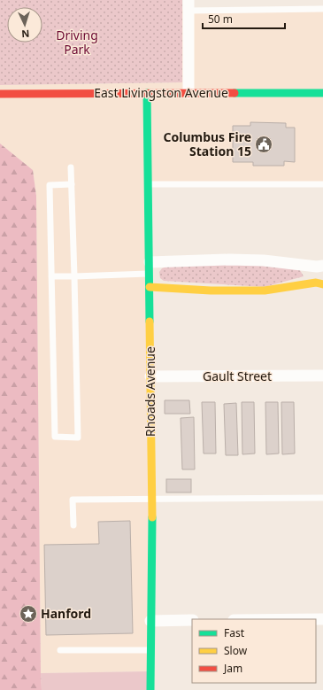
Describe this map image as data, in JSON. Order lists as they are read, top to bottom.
{
  "streets": {
    "street": ["East Livingston Avenue", "Gault Street", "Rhoads Avenue"]
  },
  "crossings": [
    ["East Livingston Avenue", "Rhoads Avenue"],
    ["Gault Street", "Rhoads Avenue"]
  ],
  "parks": ["Driving Park"],
  "places": {
    "public building": ["Columbus Fire Station 15"],
    "place": ["Hanford"]
  },
  "legend": ["Fast", "Slow", "Jam"],
  "scale_bar": "50 m",
  "north": "bottom"
}
